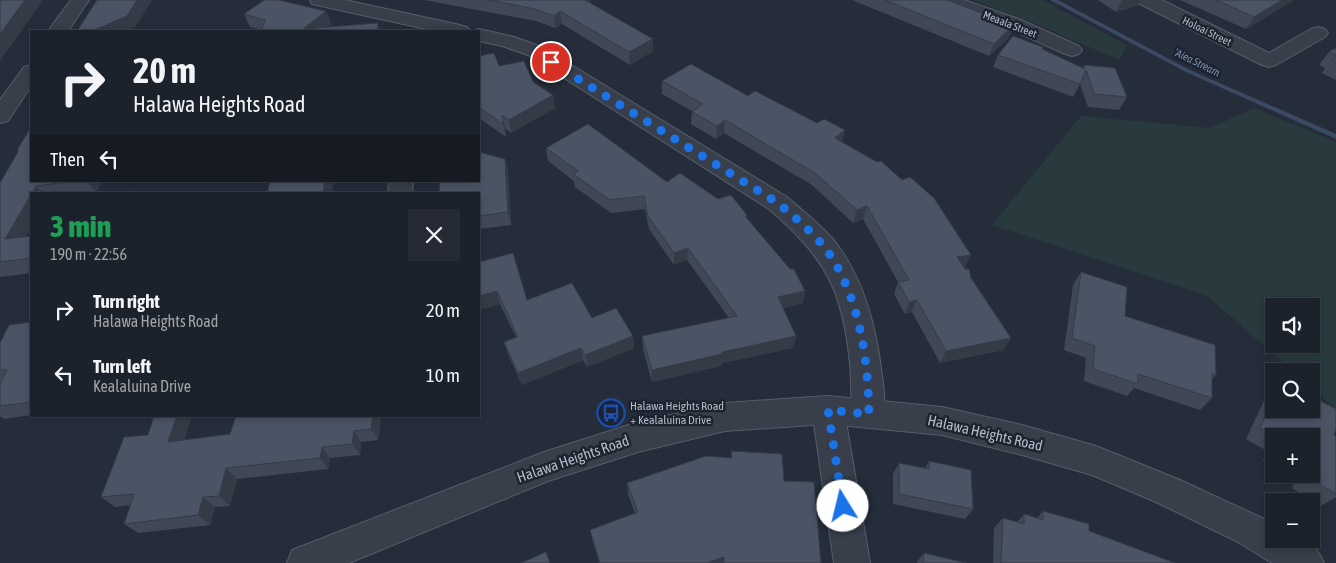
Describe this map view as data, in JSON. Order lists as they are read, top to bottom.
{
  "streets": {
    "street": ["Meaala Street", "Holoai Street", "Halawa Heights Road"]
  },
  "water": ["ʻAiea Stream"],
  "places": {
    "bus stop": ["Halawa Heights Road + Kealaluina Drive"]
  },
  "page": {
    "turn": ["20 m", "Halawa Heights Road"],
    "then": "Then",
    "heading": ["3 min", "190 m · 22:56"],
    "list": [
      {
        "name": "Turn right",
        "note": "Halawa Heights Road",
        "value": "20 m"
      },
      {
        "name": "Turn left",
        "note": "Kealaluina Drive",
        "value": "10 m"
      }
    ],
    "map_buttons": ["+", "−"]
  }
}
